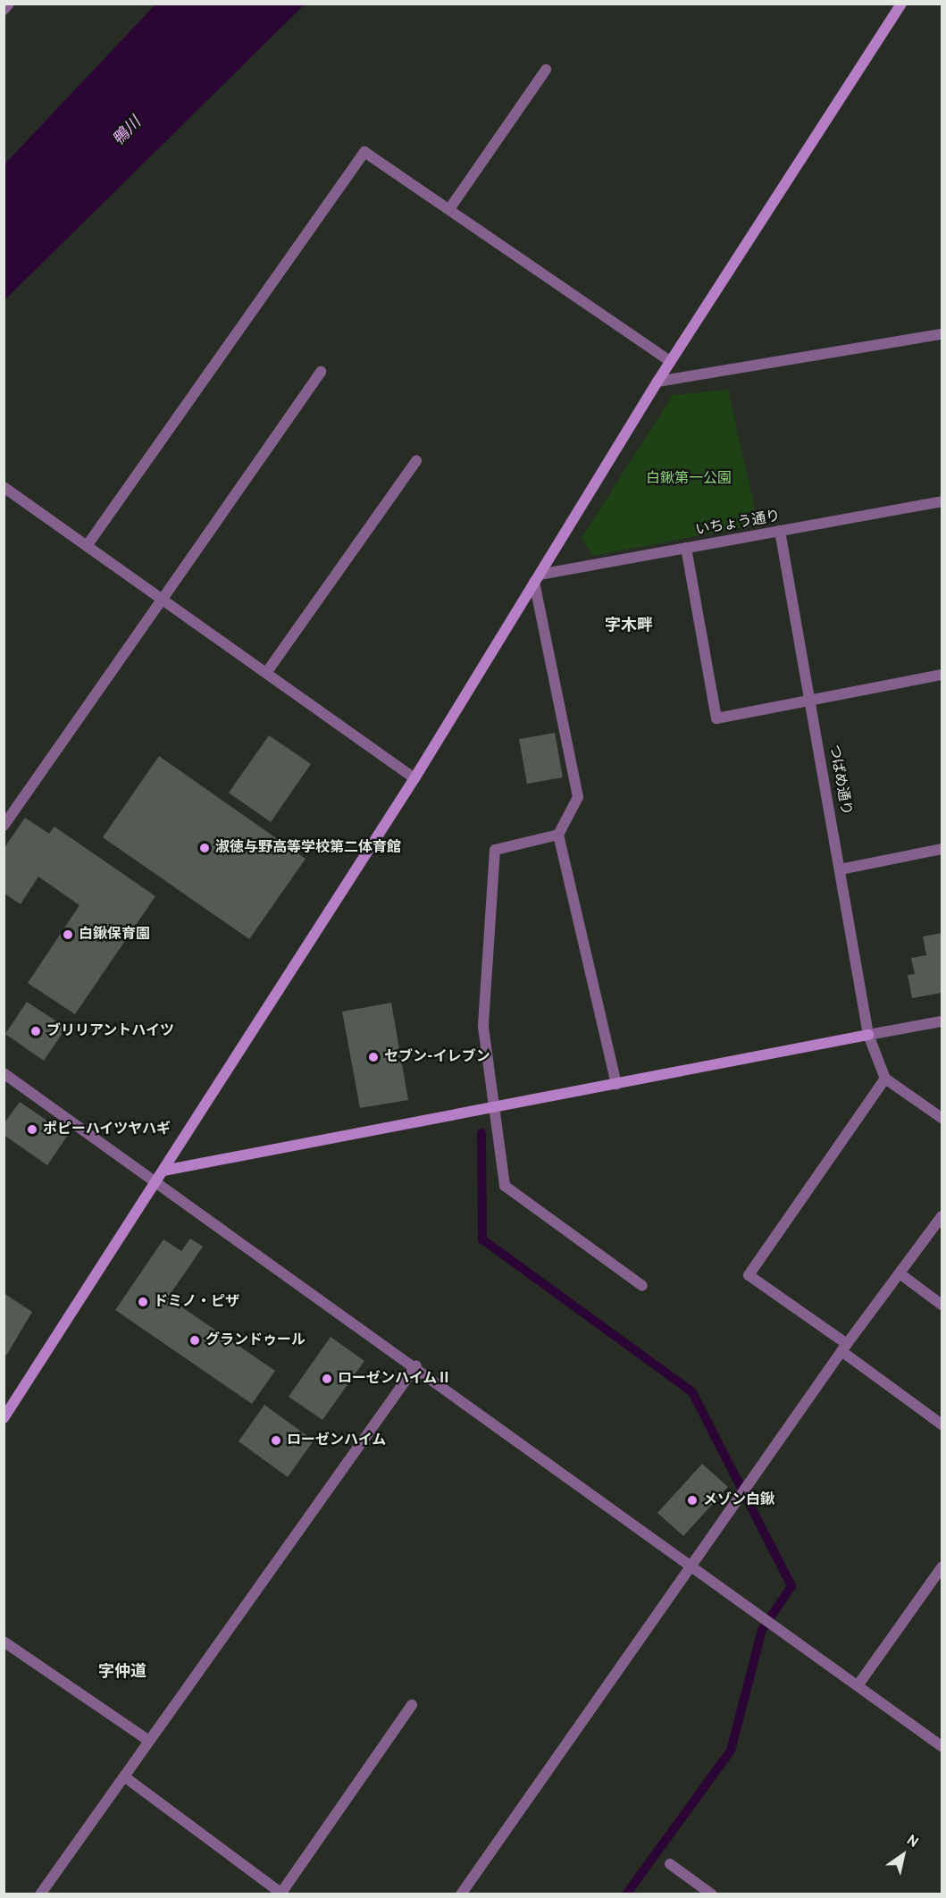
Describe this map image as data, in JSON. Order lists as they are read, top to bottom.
{
  "streets": {
    "street": ["いちょう通り", "つばめ通り"]
  },
  "crossings": [
    ["いちょう通り", "つばめ通り"]
  ],
  "districts": ["字木畔", "字仲道"],
  "water": ["鴨川"],
  "parks": ["白鍬第一公園"],
  "places": [
    "淑徳与野高等学校第二体育館",
    "白鍬保育園",
    "ブリリアントハイツ",
    "セブン-イレブン",
    "ポピーハイツヤハギ",
    "ドミノ・ピザ",
    "グランドゥール",
    "ローゼンハイムⅡ",
    "ローゼンハイム",
    "メゾン白鍬"
  ],
  "north": "top right"
}
